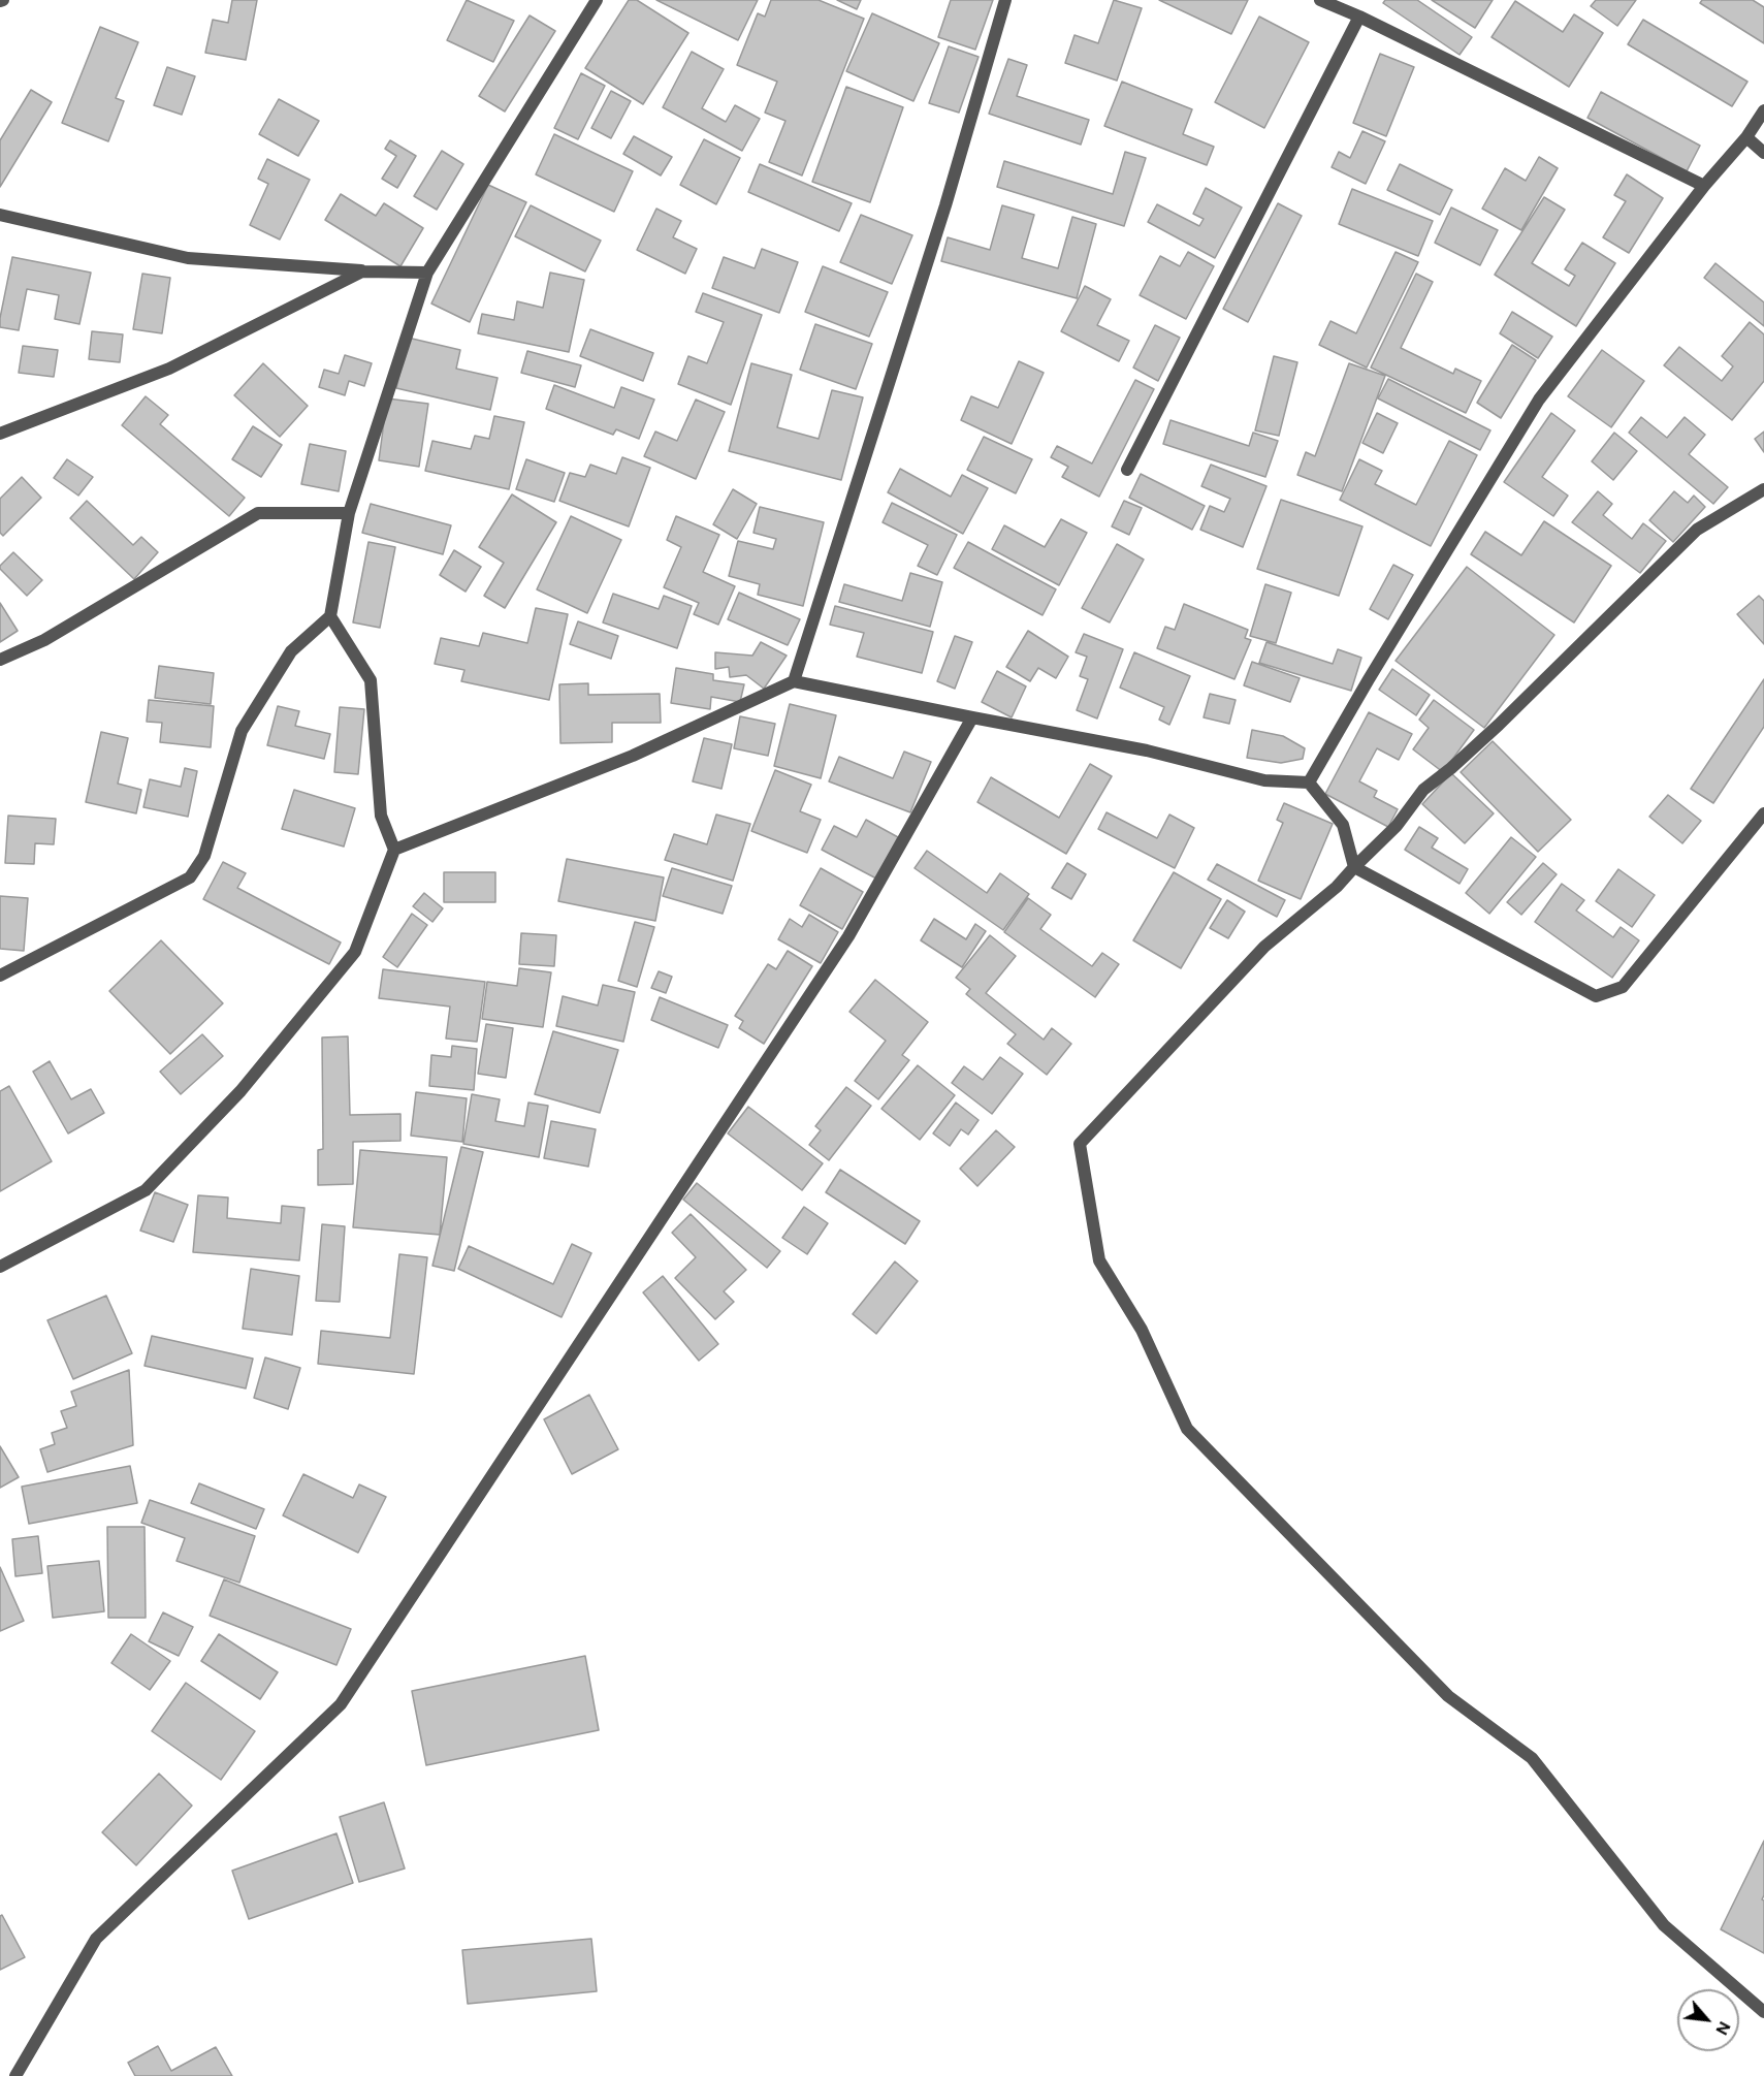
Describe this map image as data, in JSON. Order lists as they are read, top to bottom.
{
  "north": "bottom right"
}
